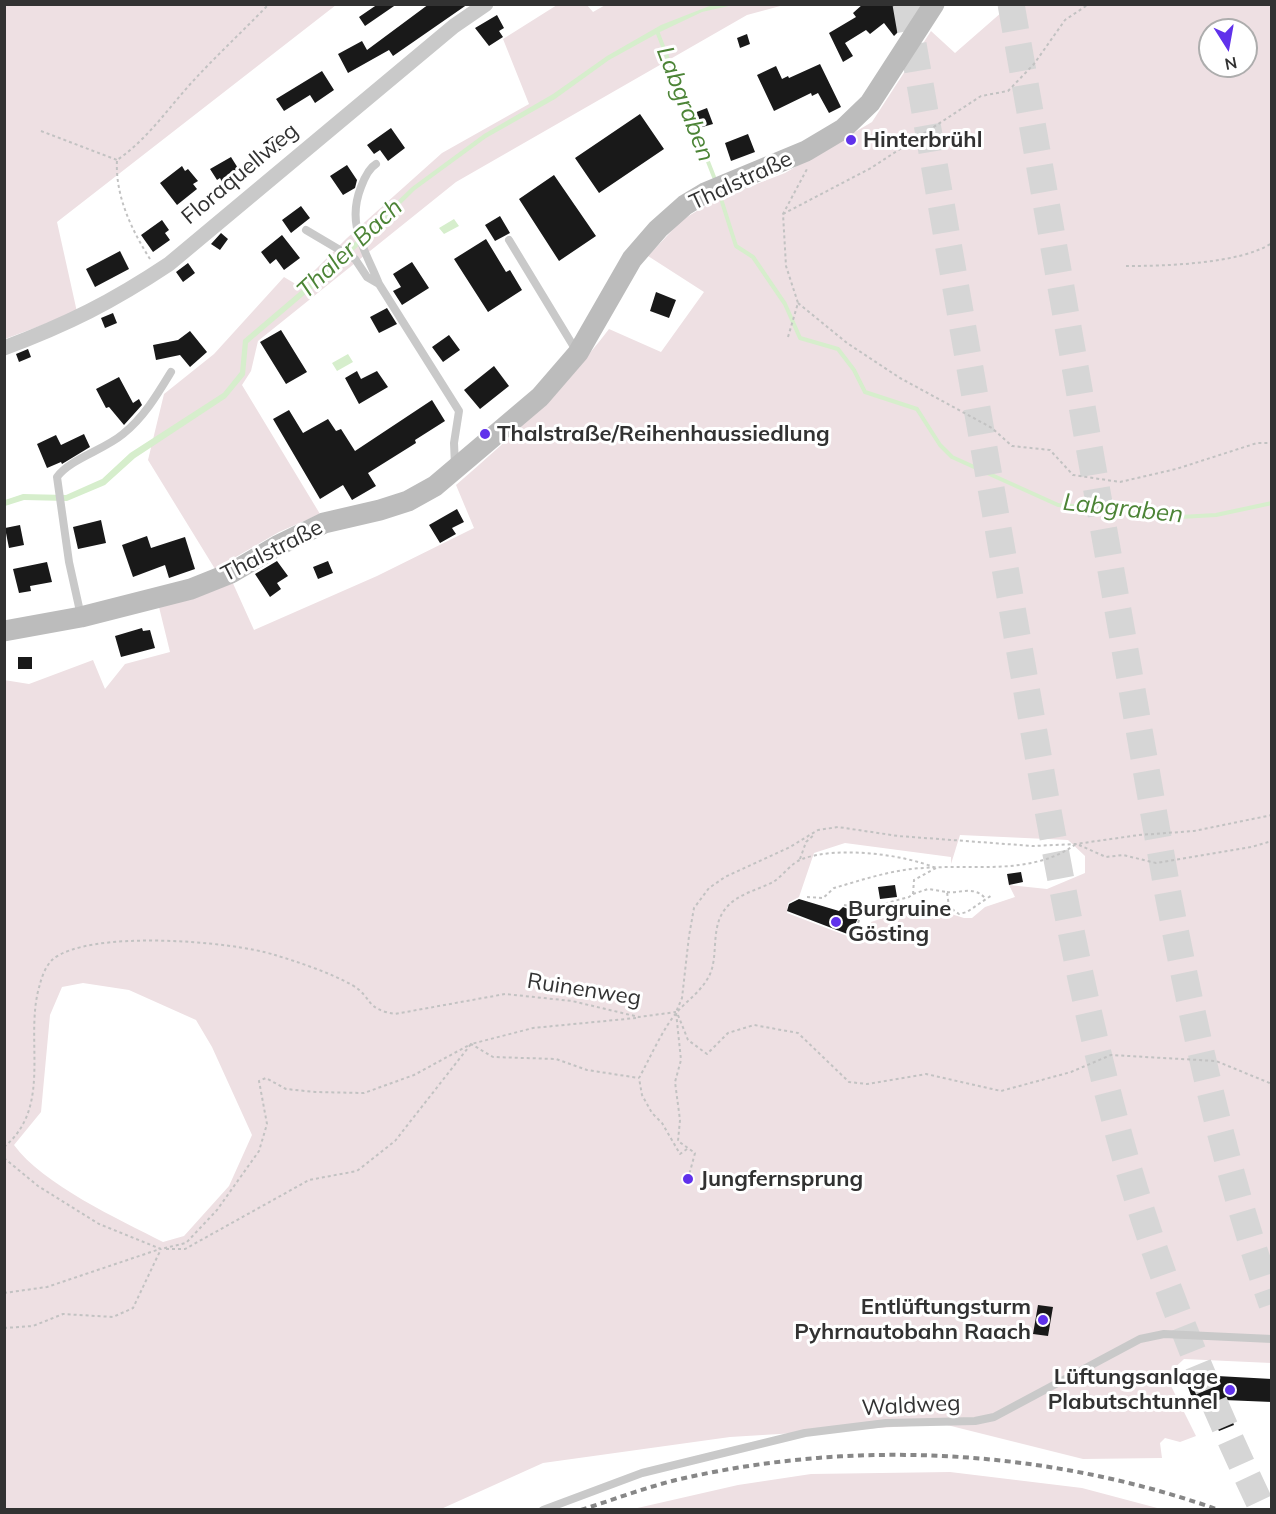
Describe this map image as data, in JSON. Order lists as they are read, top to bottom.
{
  "streets": {
    "main road": ["Thalstraße"],
    "street": ["Floraquellweg"],
    "lane": ["Waldweg"],
    "path": ["Ruinenweg"]
  },
  "water": ["Labgraben", "Thaler Bach"],
  "places": [
    "Hinterbrühl",
    "Thalstraße/Reihenhaussiedlung",
    "Burgruine Gösting",
    "Jungfernsprung",
    "Entlüftungsturm Pyhrnautobahn Raach",
    "Lüftungsanlage Plabutschtunnel"
  ],
  "north": "bottom"
}
